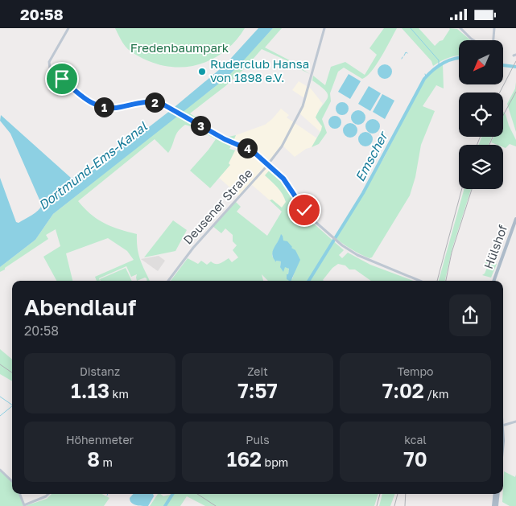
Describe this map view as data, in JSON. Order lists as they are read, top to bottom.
{
  "streets": {
    "main road": ["Hülshof"],
    "street": ["Deusener Straße"]
  },
  "water": ["Emscher", "Dortmund-Ems-Kanal"],
  "parks": ["Fredenbaumpark"],
  "places": ["Ruderclub Hansa von 1898 e.V."],
  "north": "bottom left",
  "page": {
    "status": "20:58",
    "pins": [
      "2",
      "1",
      "3",
      "4"
    ],
    "heading": ["Abendlauf", "20:58"],
    "stats": [
      ["Distanz", "1.13 km"],
      ["Zeit", "7:57"],
      ["Tempo", "7:02 /km"],
      ["Höhenmeter", "8 m"],
      ["Puls", "162 bpm"],
      ["kcal", "70"]
    ]
  }
}
